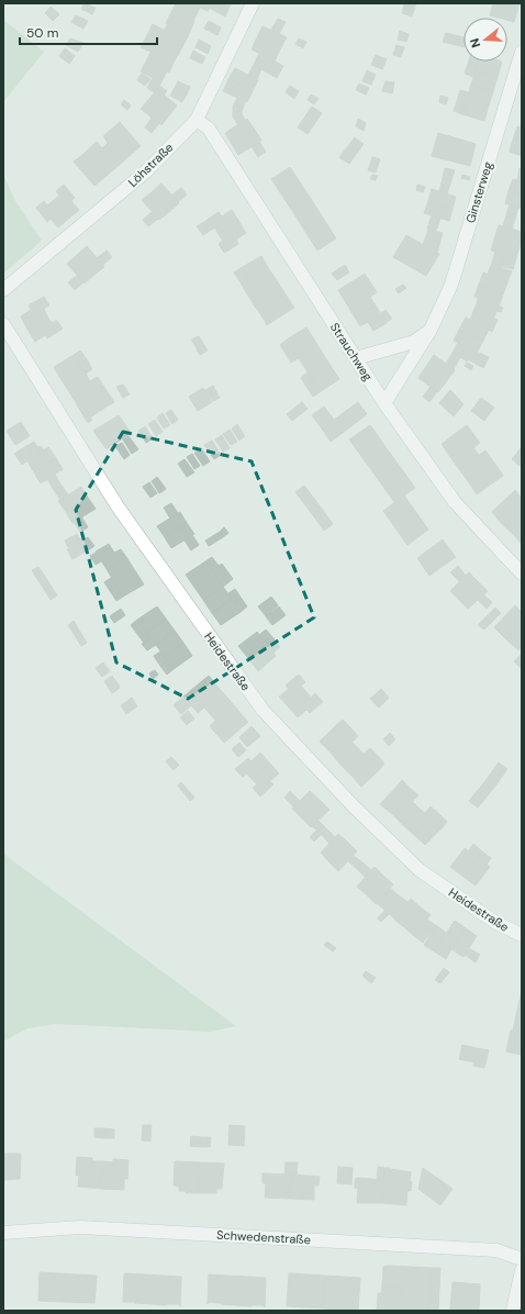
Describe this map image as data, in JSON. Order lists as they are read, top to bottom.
{
  "streets": {
    "street": [
      "Löhstraße",
      "Ginsterweg",
      "Strauchweg",
      "Heidestraße",
      "Schwedenstraße"
    ]
  },
  "crossings": [
    ["Löhstraße", "Strauchweg"],
    ["Ginsterweg", "Strauchweg"]
  ],
  "scale_bar": "50 m",
  "north": "left"
}
